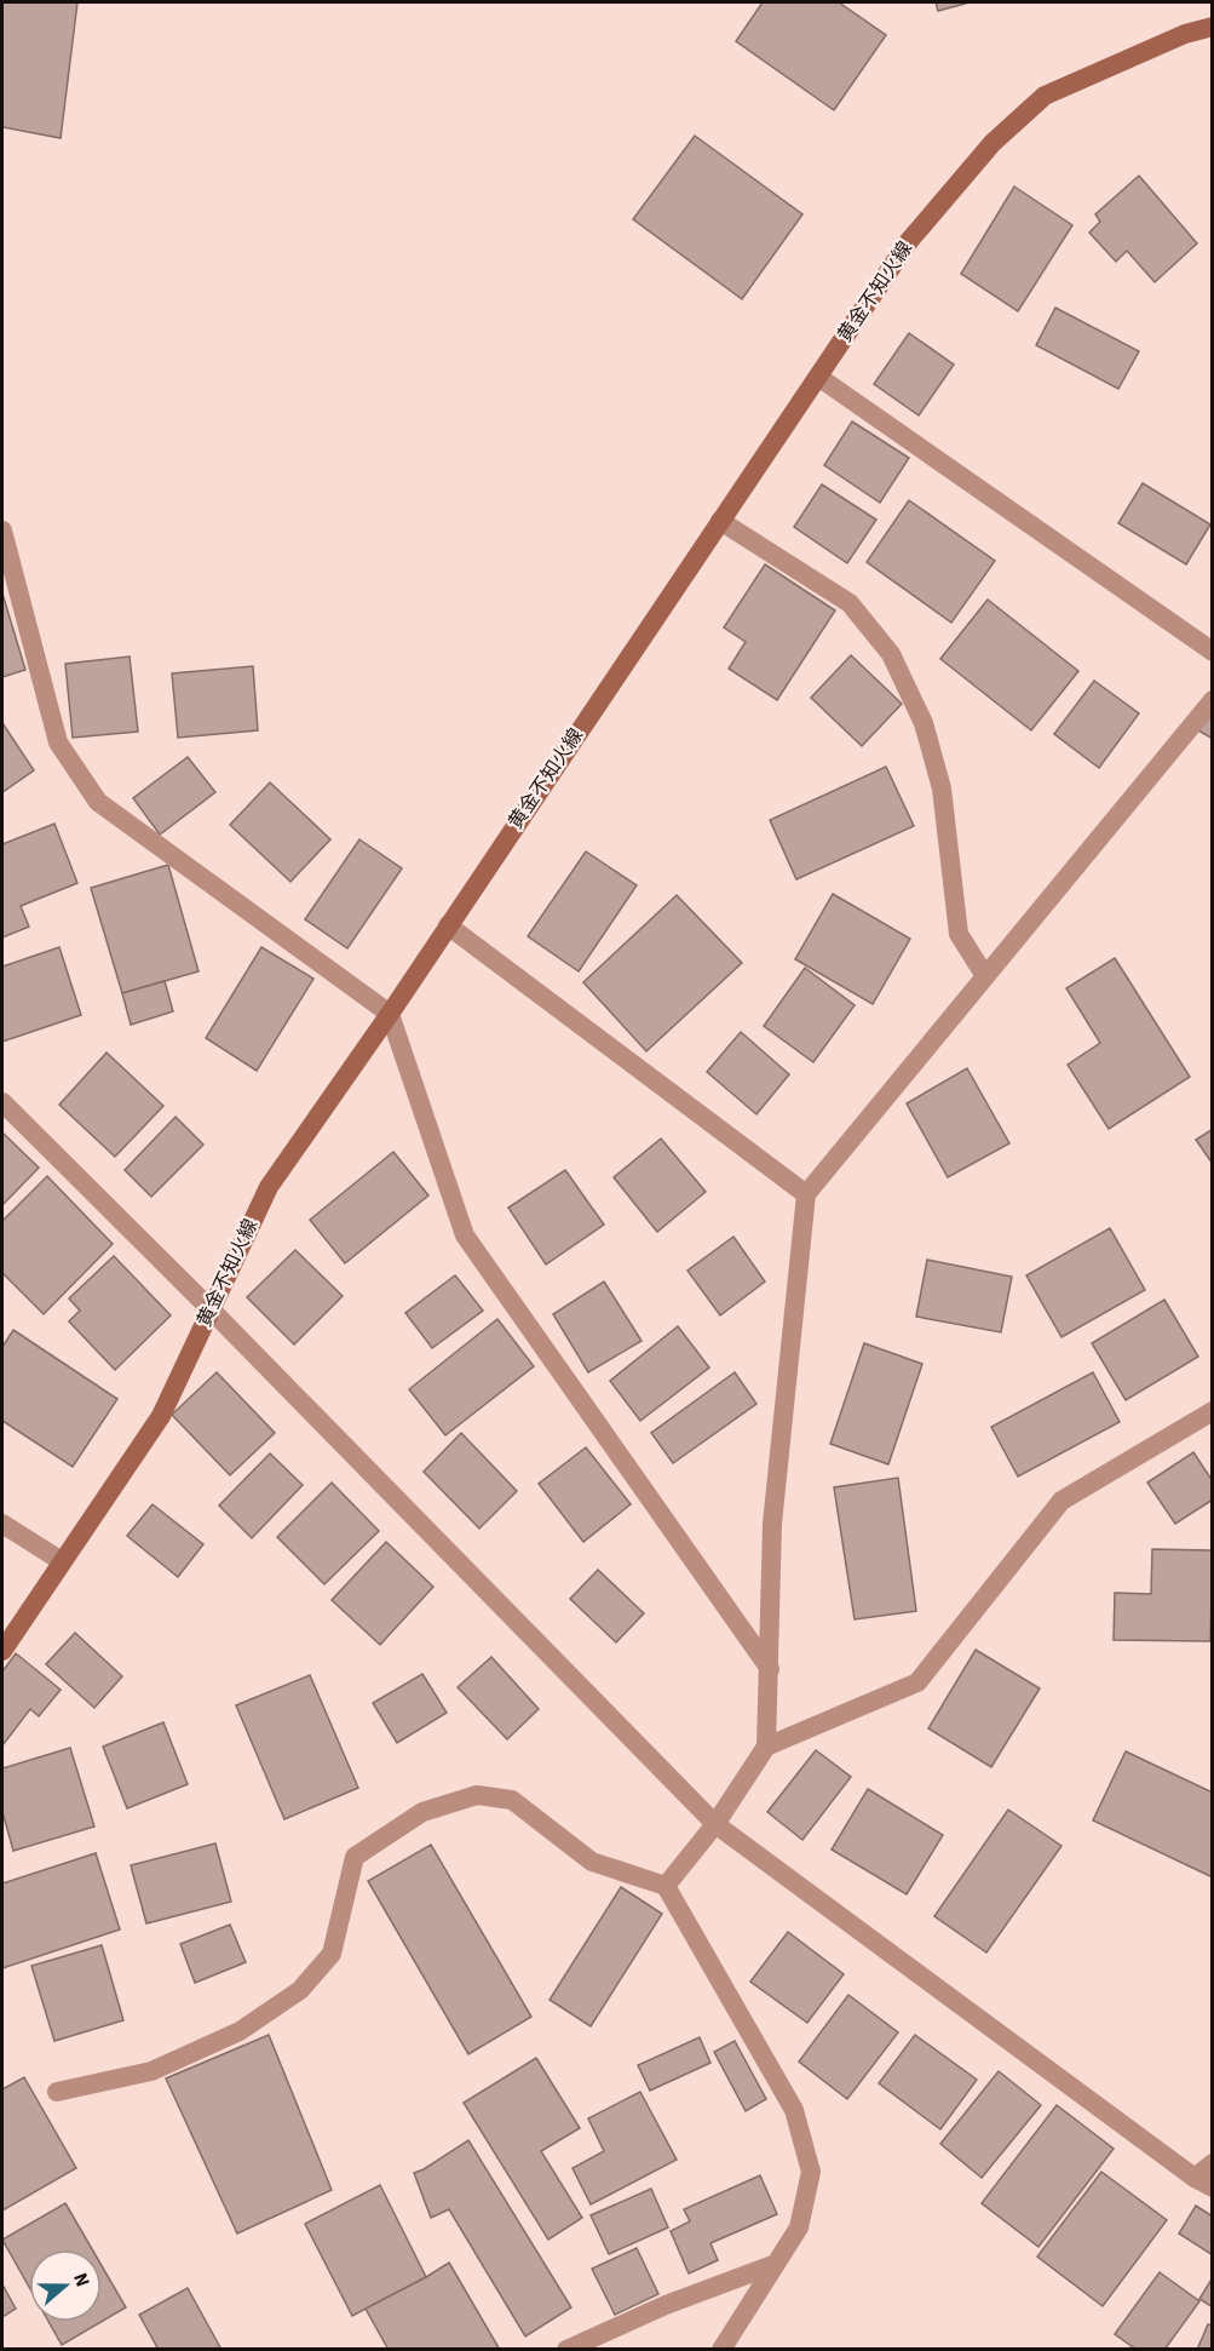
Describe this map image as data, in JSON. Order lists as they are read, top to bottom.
{
  "streets": {
    "main road": ["黄金不知火線"]
  },
  "north": "right"
}
